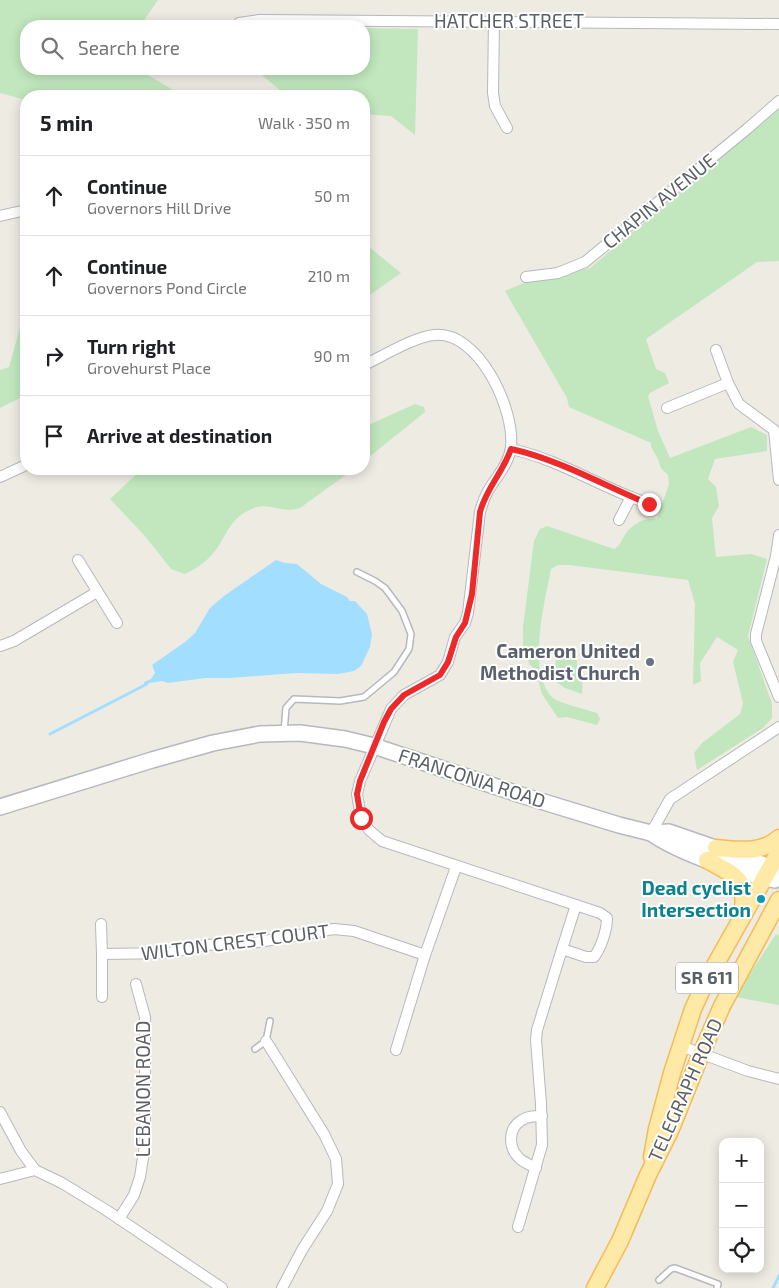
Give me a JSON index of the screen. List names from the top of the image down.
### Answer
{
  "streets": {
    "main road": ["FRANCONIA ROAD", "SR 611", "TELEGRAPH ROAD"],
    "street": [
      "HATCHER STREET",
      "CHAPIN AVENUE",
      "WILTON CREST COURT",
      "LEBANON ROAD"
    ]
  },
  "crossings": [
    ["FRANCONIA ROAD", "TELEGRAPH ROAD"]
  ],
  "places": ["Cameron United Methodist Church", "Dead cyclist Intersection"],
  "page": {
    "search": "Search here",
    "heading": ["5 min", "Walk · 350 m"],
    "list": [
      ["Continue", "Governors Hill Drive", "50 m"],
      ["Continue", "Governors Pond Circle", "210 m"],
      ["Turn right", "Grovehurst Place", "90 m"],
      "Arrive at destination"
    ],
    "map_buttons": ["+", "−"]
  }
}
